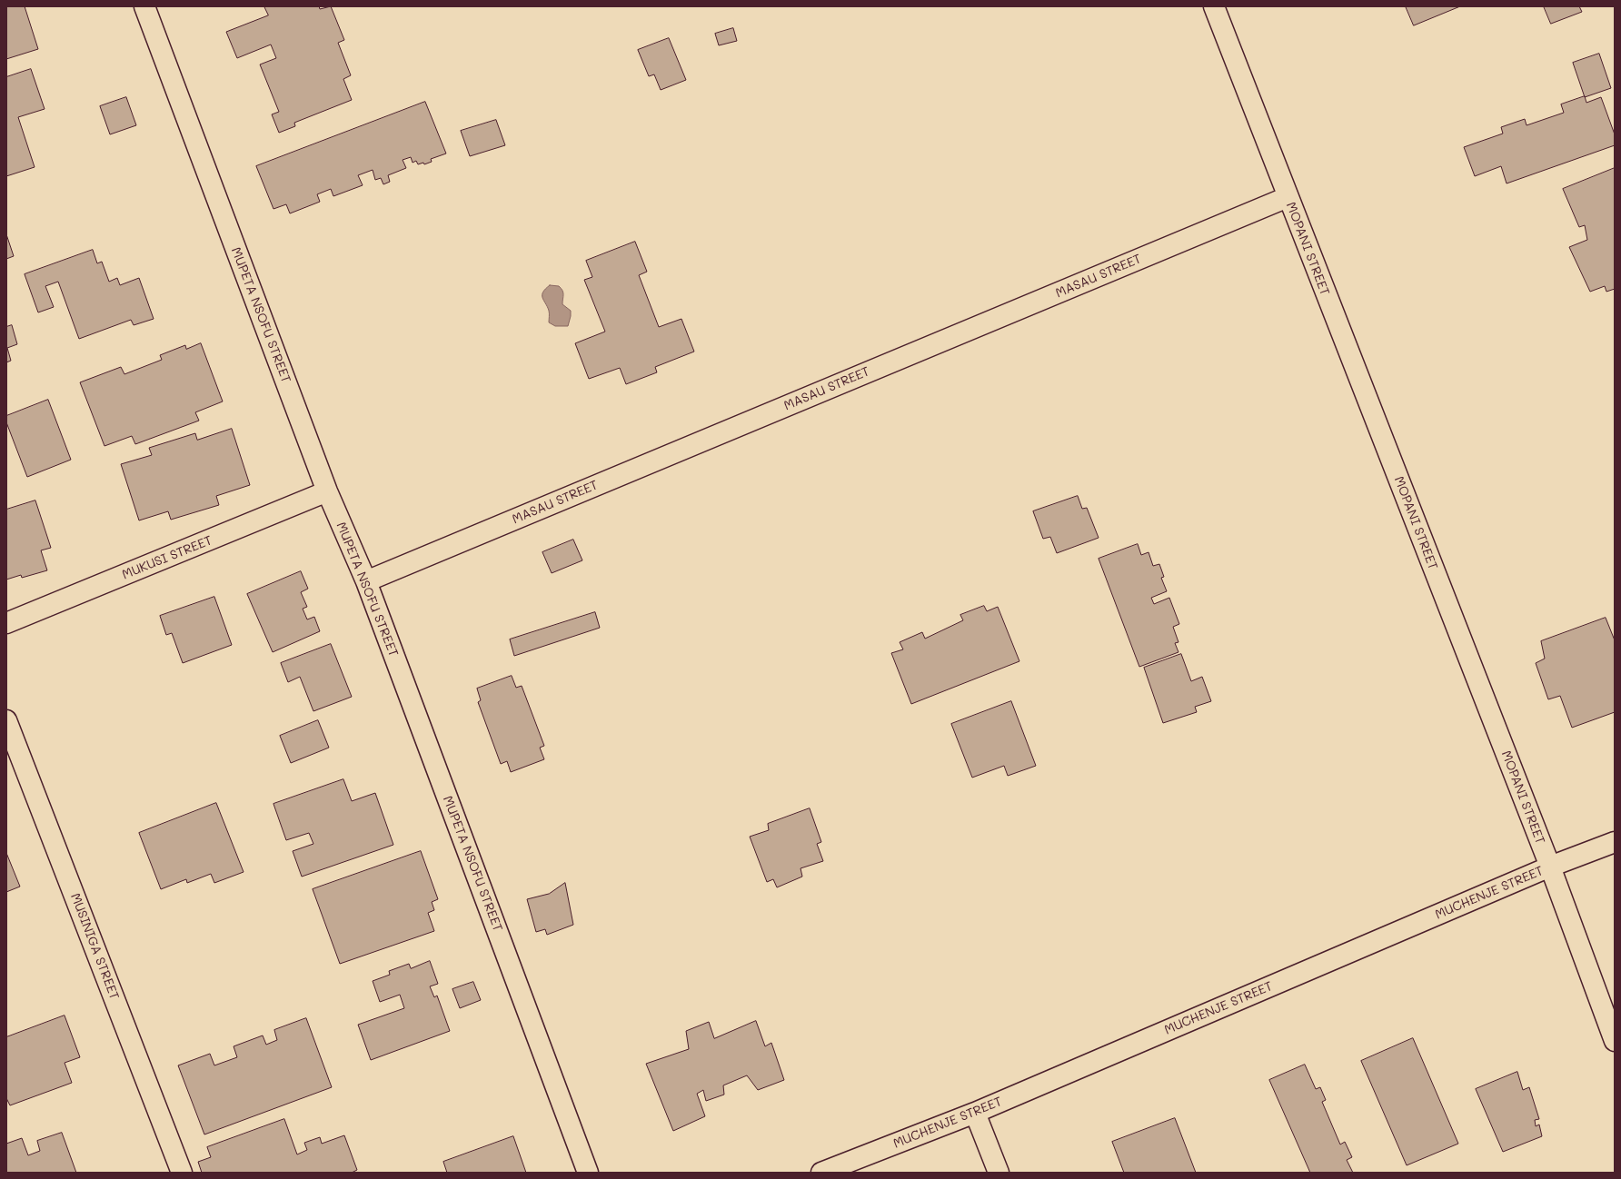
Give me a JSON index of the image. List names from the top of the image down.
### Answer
{
  "streets": {
    "street": [
      "MOPANI STREET",
      "MASAU STREET",
      "MUPETA NSOFU STREET",
      "MUKUSI STREET",
      "MUCHENJE STREET",
      "MUSINIGA STREET"
    ]
  },
  "crossings": [
    ["MOPANI STREET", "MASAU STREET"],
    ["MOPANI STREET", "MUCHENJE STREET"],
    ["MASAU STREET", "MUPETA NSOFU STREET"],
    ["MUPETA NSOFU STREET", "MUKUSI STREET"]
  ]
}
